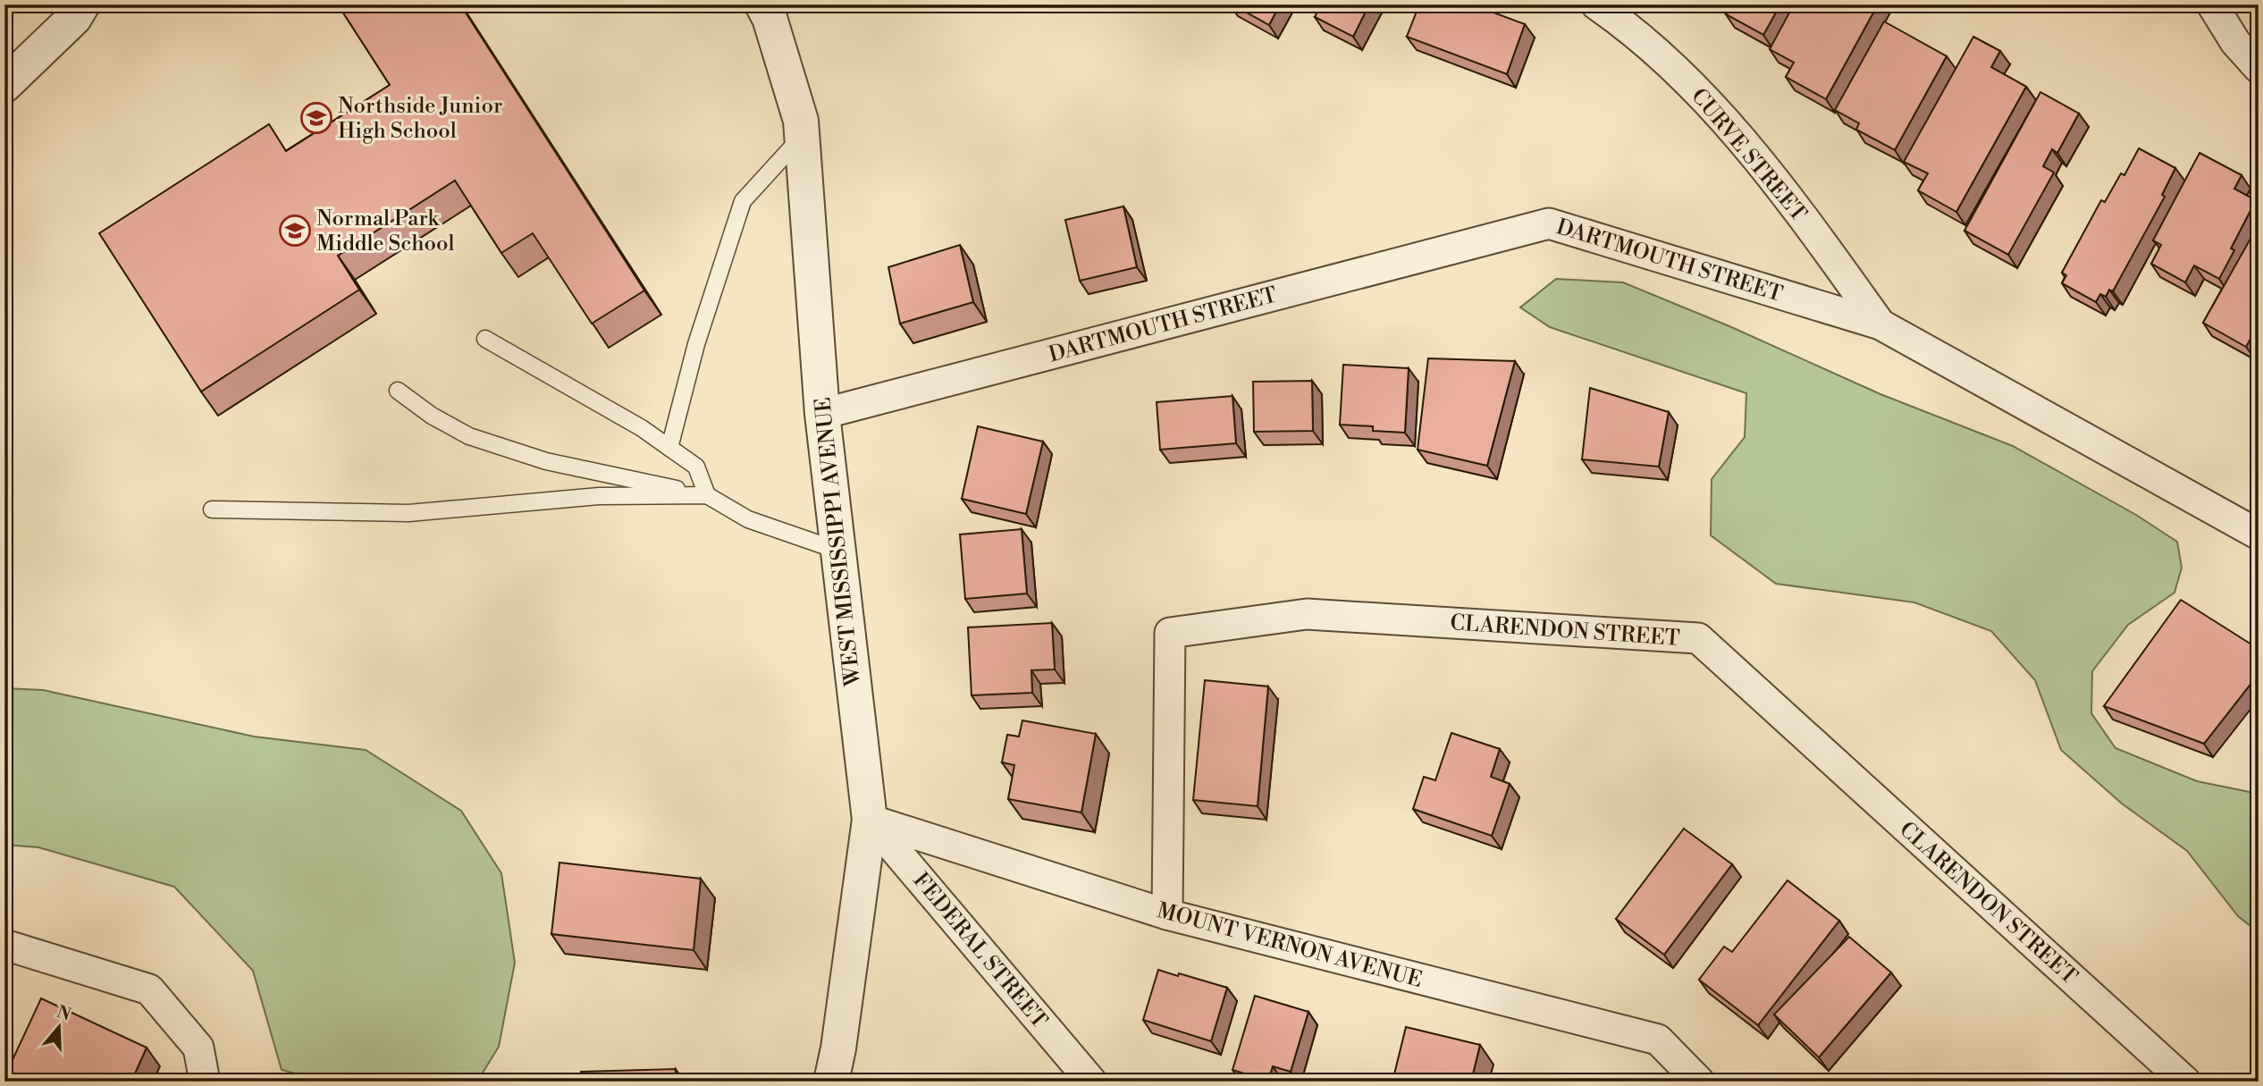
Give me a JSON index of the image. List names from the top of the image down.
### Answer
{
  "streets": {
    "street": [
      "CURVE STREET",
      "DARTMOUTH STREET",
      "WEST MISSISSIPPI AVENUE",
      "CLARENDON STREET",
      "MOUNT VERNON AVENUE",
      "FEDERAL STREET"
    ]
  },
  "crossings": [
    ["CURVE STREET", "DARTMOUTH STREET"],
    ["DARTMOUTH STREET", "WEST MISSISSIPPI AVENUE"],
    ["WEST MISSISSIPPI AVENUE", "MOUNT VERNON AVENUE"],
    ["WEST MISSISSIPPI AVENUE", "FEDERAL STREET"],
    ["CLARENDON STREET", "MOUNT VERNON AVENUE"],
    ["MOUNT VERNON AVENUE", "FEDERAL STREET"]
  ],
  "places": {
    "school or university": ["Northside Junior High School", "Normal Park Middle School"]
  },
  "north": "top"
}
